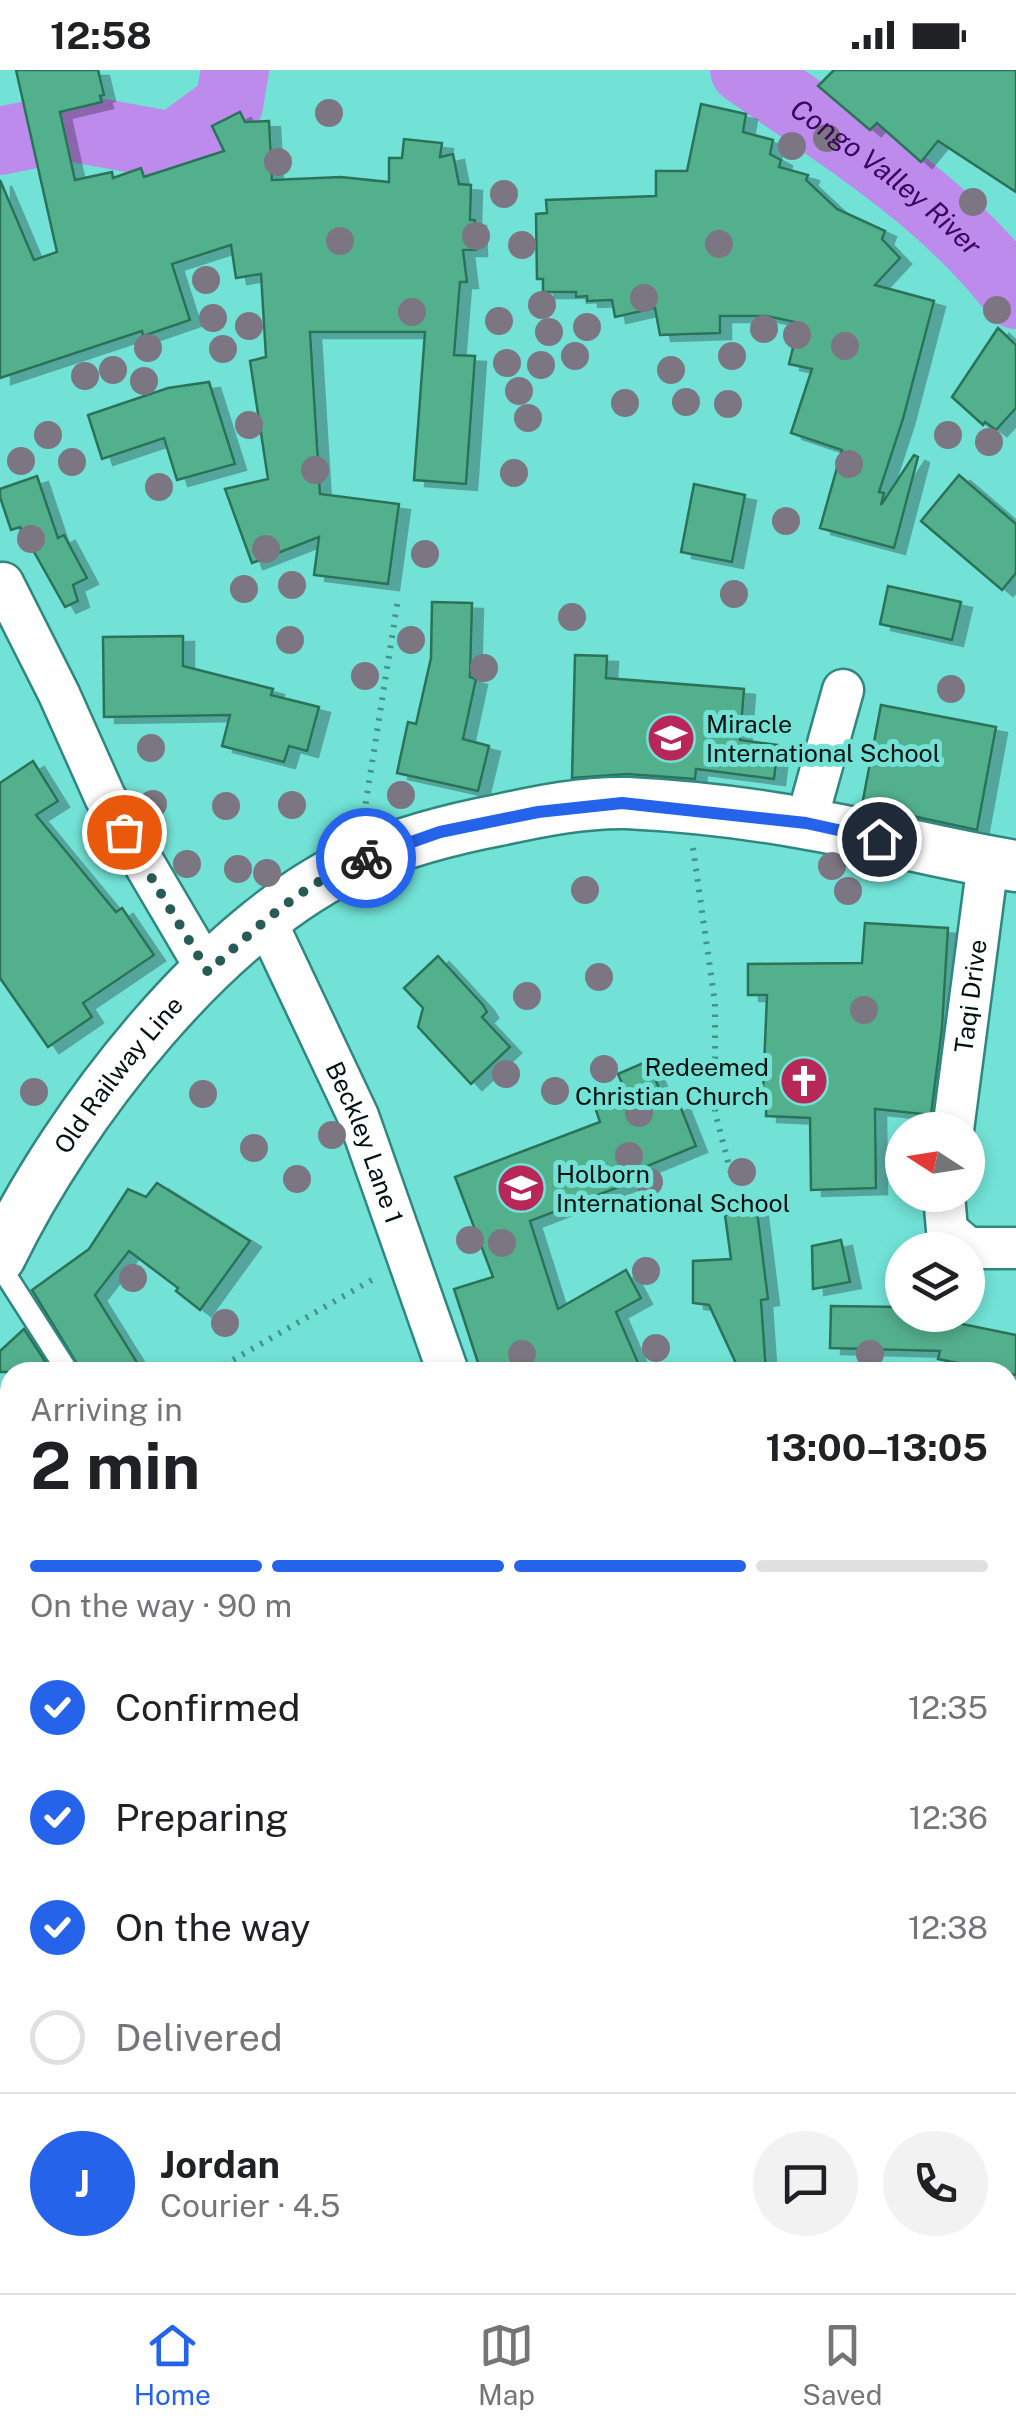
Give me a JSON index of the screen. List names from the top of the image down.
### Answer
{
  "streets": {
    "street": ["Taqi Drive", "Old Railway Line", "Beckley Lane 1"]
  },
  "crossings": [
    ["Taqi Drive", "Old Railway Line"],
    ["Old Railway Line", "Beckley Lane 1"]
  ],
  "water": ["Congo Valley River"],
  "places": {
    "school or university": ["Miracle International School", "Holborn International School"],
    "church": ["Redeemed Christian Church"]
  },
  "north": "left",
  "page": {
    "status": "12:58",
    "heading": ["2 min", "Arriving in", "13:00–13:05"],
    "panel": ["Jordan", "Courier · 4.5"],
    "bar": "On the way · 90 m",
    "list": [
      ["Confirmed", "12:35"],
      ["Preparing", "12:36"],
      ["On the way", "12:38"],
      "Delivered"
    ],
    "round": "J",
    "tabs": ["Home", "Map", "Saved"]
  }
}
